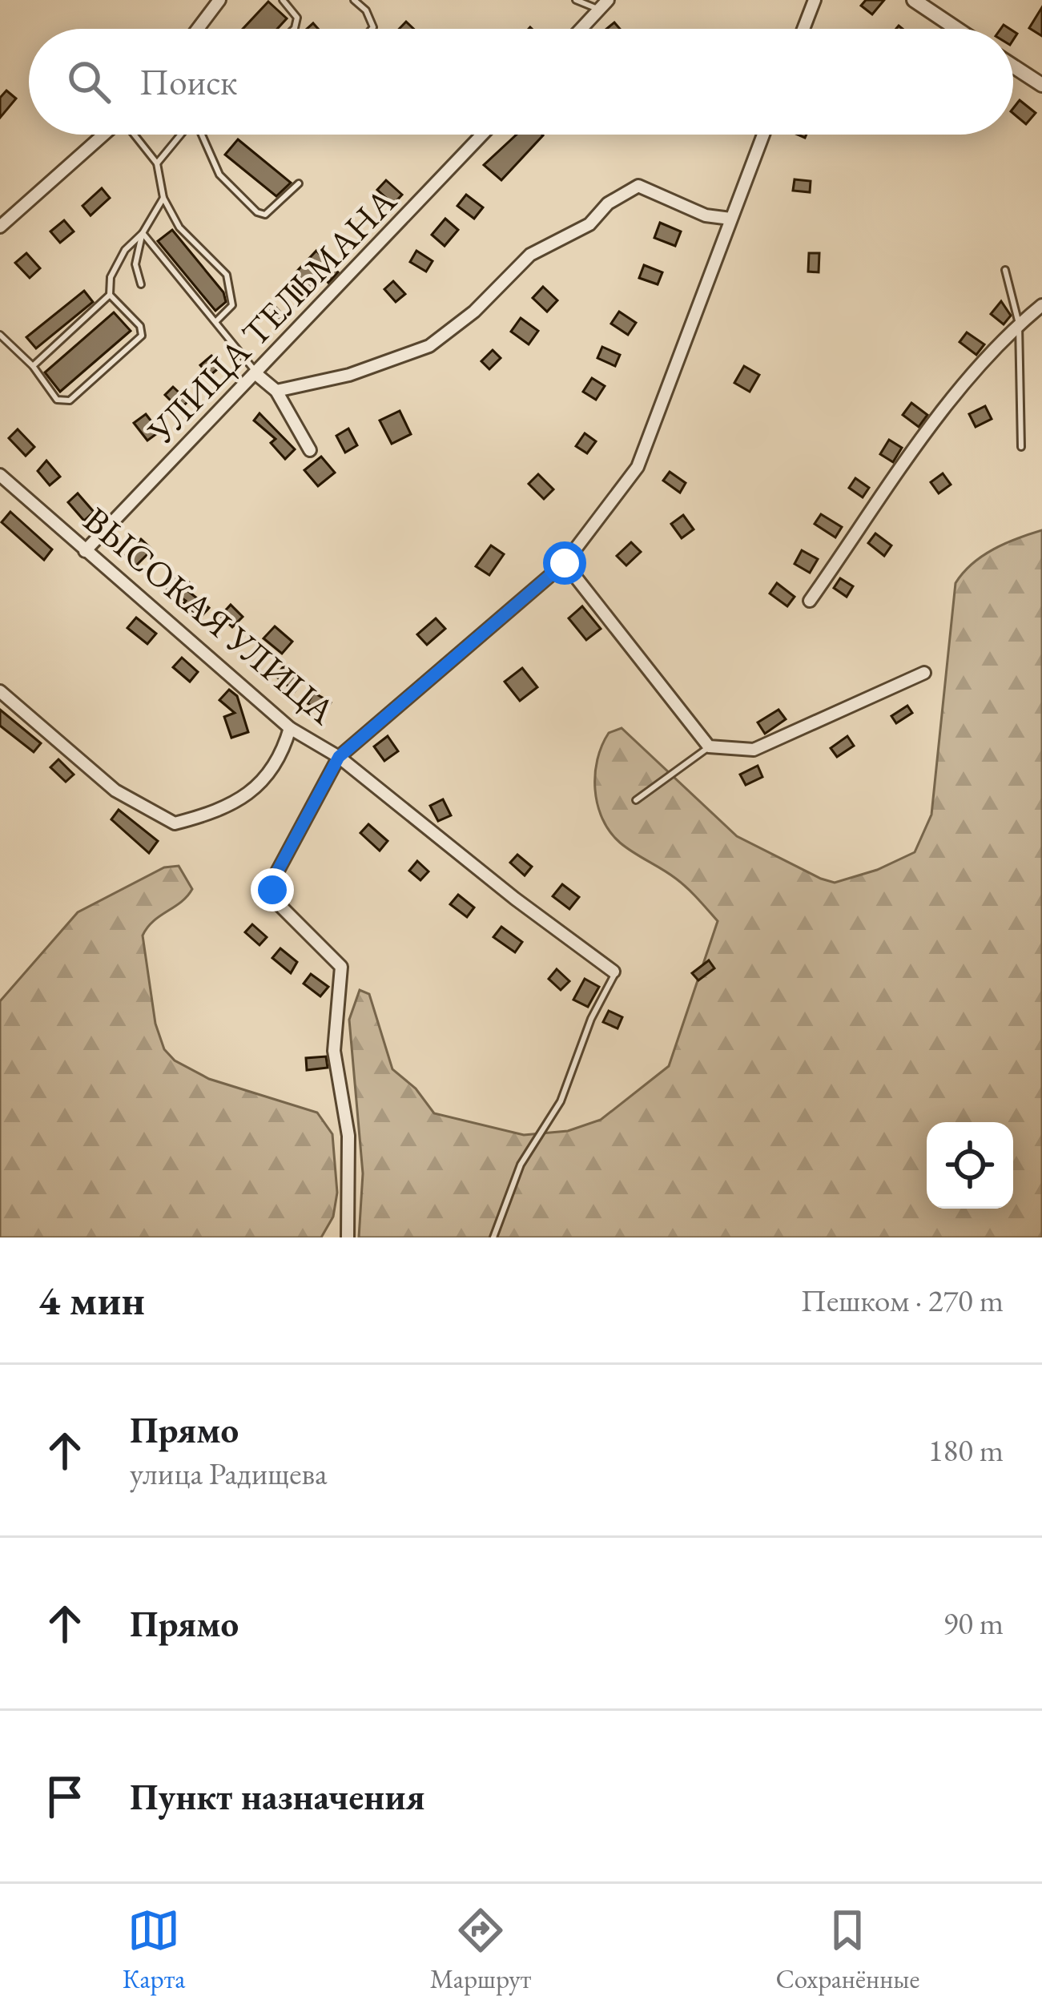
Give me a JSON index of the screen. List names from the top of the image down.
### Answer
{
  "streets": {
    "street": ["УЛИЦА ТЕЛЬМАНА", "ВЫСОКАЯ УЛИЦА"]
  },
  "crossings": [
    ["УЛИЦА ТЕЛЬМАНА", "ВЫСОКАЯ УЛИЦА"]
  ],
  "page": {
    "search": "Поиск",
    "heading": ["4 мин", "Пешком · 270 m"],
    "list": [
      ["Прямо", "улица Радищева", "180 m"],
      ["Прямо", "90 m"],
      "Пункт назначения"
    ],
    "nav": ["Карта", "Маршрут", "Сохранённые"]
  }
}
